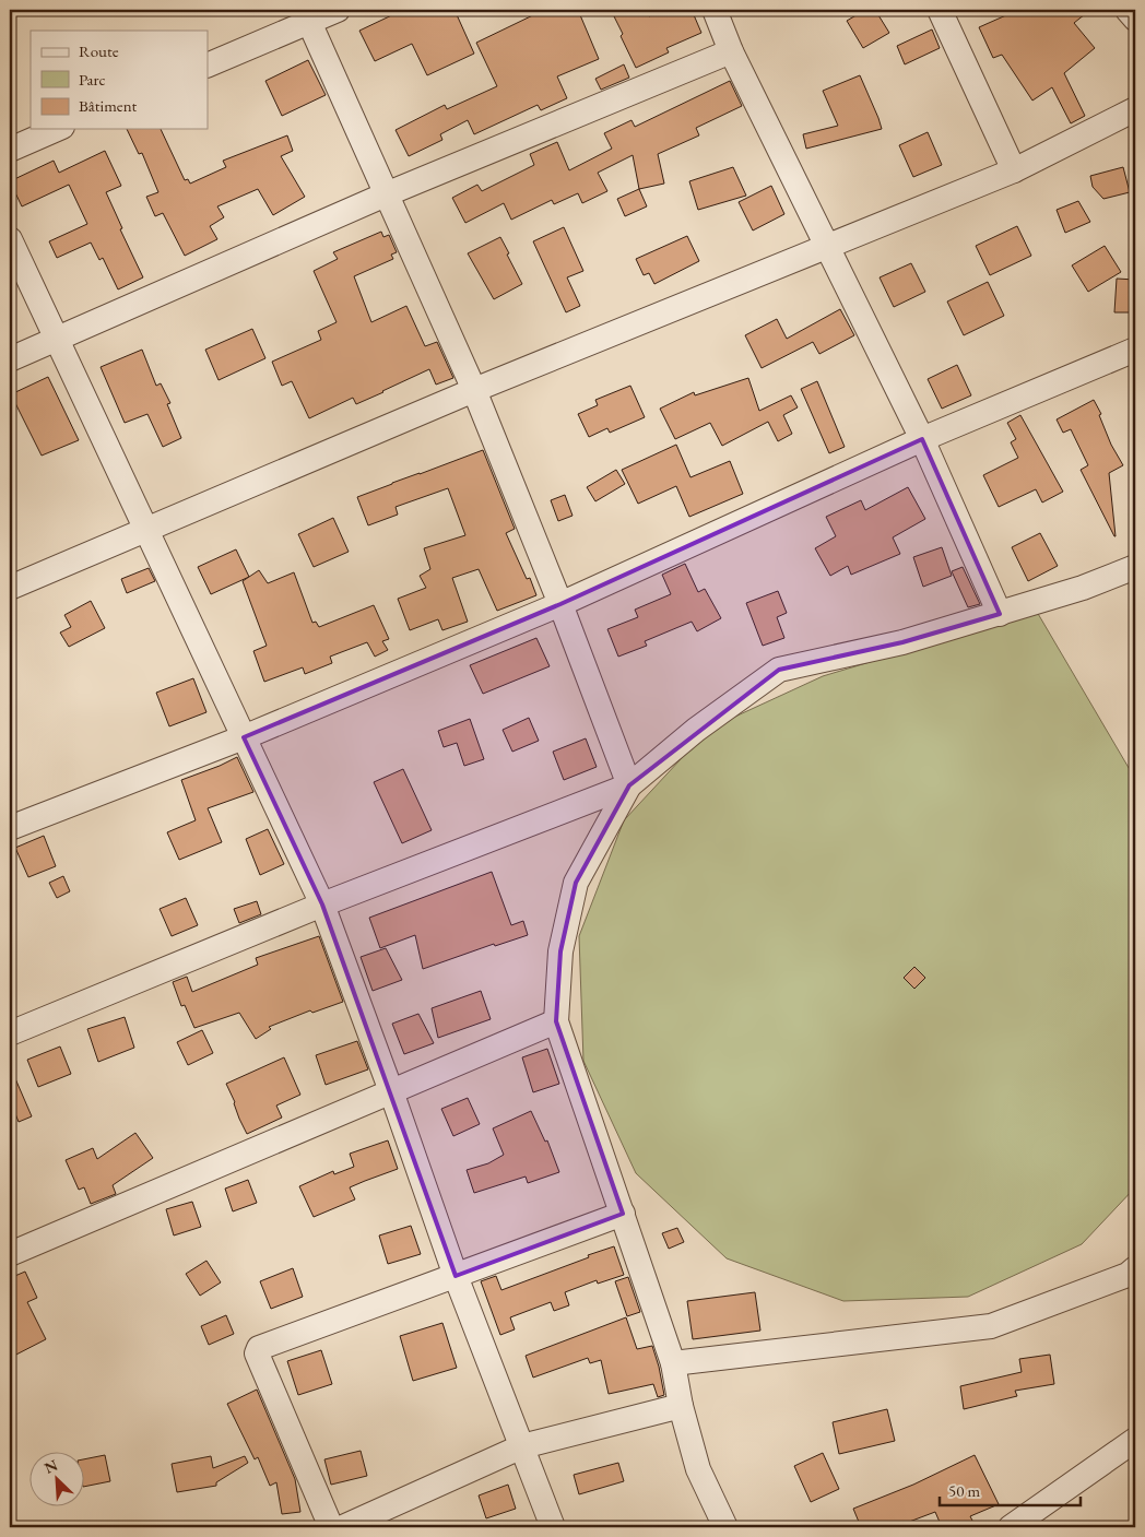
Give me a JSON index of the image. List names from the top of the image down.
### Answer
{
  "legend": ["Route", "Parc", "Bâtiment"],
  "scale_bar": "50 m",
  "north": "top left"
}
